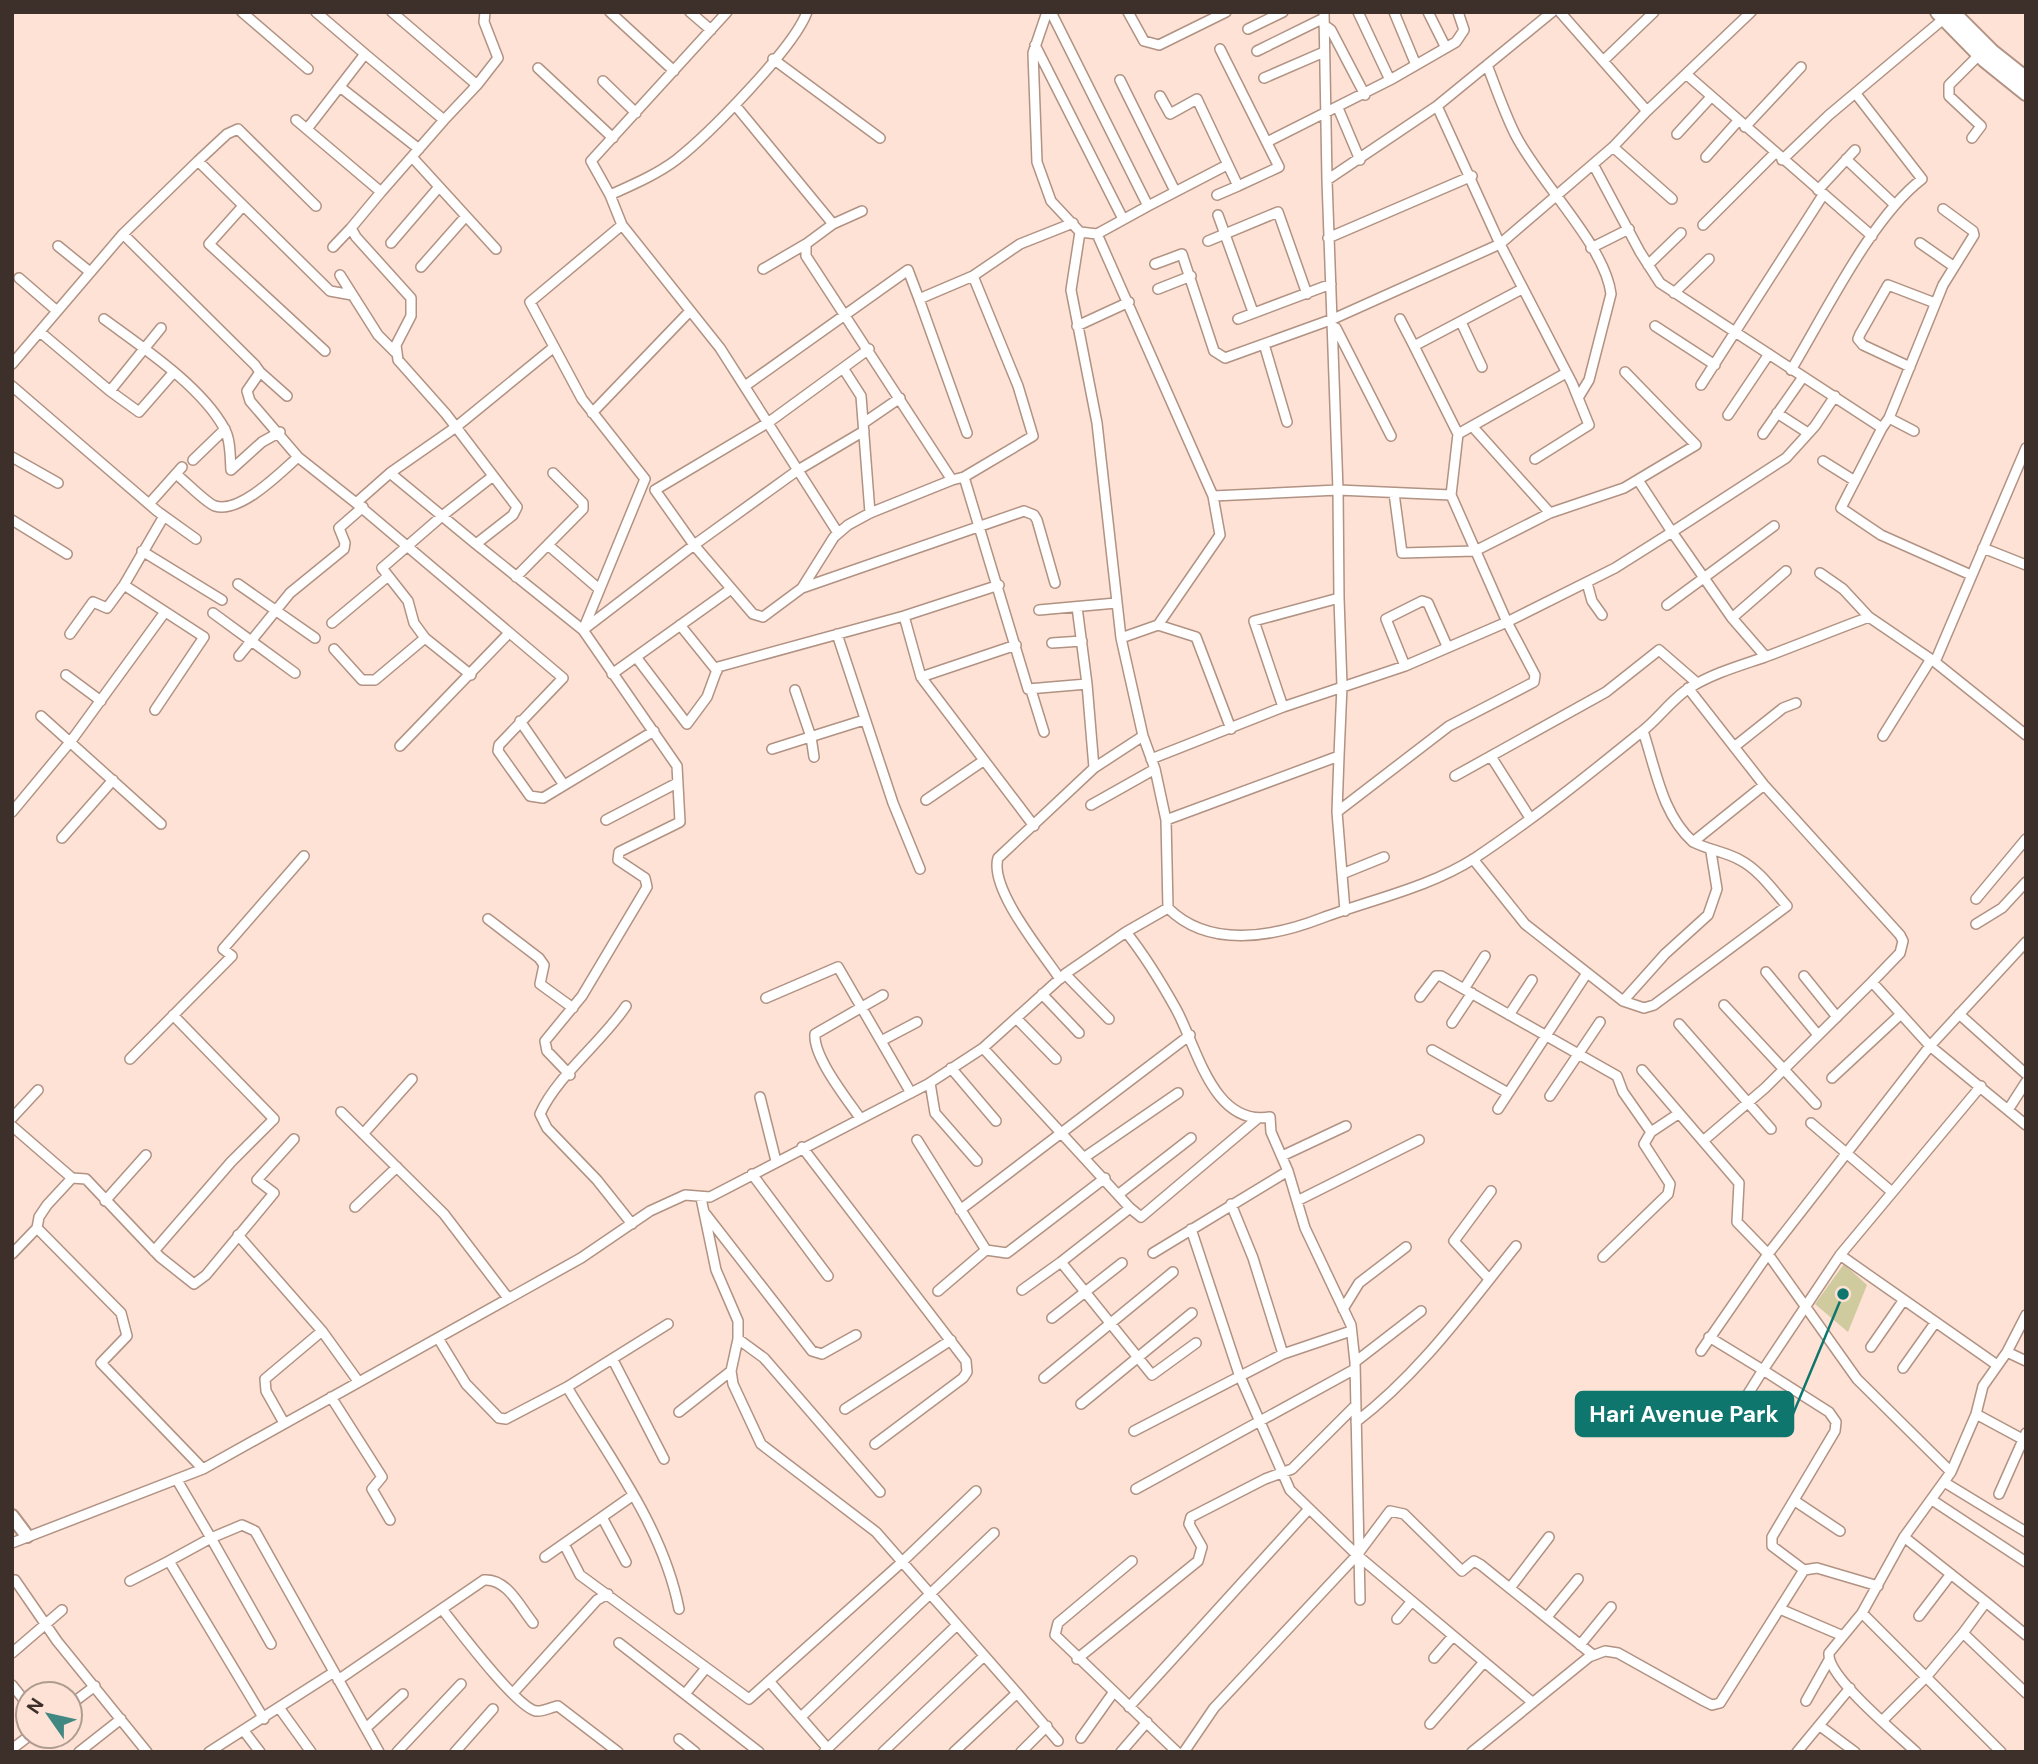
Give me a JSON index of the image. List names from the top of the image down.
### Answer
{
  "places": ["Hari Avenue Park"],
  "north": "top left"
}
